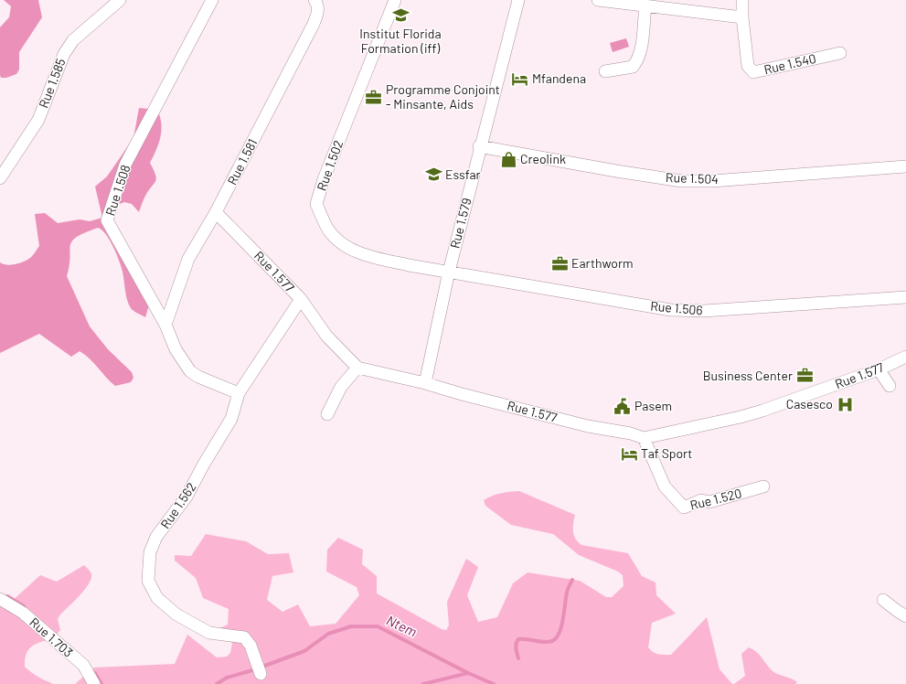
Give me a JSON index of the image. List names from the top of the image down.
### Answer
{
  "streets": {
    "street": [
      "Rue 1.540",
      "Rue 1.585",
      "Rue 1.581",
      "Rue 1.502",
      "Rue 1.504",
      "Rue 1.508",
      "Rue 1.579",
      "Rue 1.577",
      "Rue 1.506",
      "Rue 1.520",
      "Rue 1.562",
      "Rue 1.703"
    ]
  },
  "crossings": [
    ["Rue 1.581", "Rue 1.508"],
    ["Rue 1.581", "Rue 1.577"],
    ["Rue 1.502", "Rue 1.579"],
    ["Rue 1.502", "Rue 1.506"],
    ["Rue 1.504", "Rue 1.579"],
    ["Rue 1.508", "Rue 1.562"],
    ["Rue 1.579", "Rue 1.577"],
    ["Rue 1.579", "Rue 1.506"],
    ["Rue 1.577", "Rue 1.520"],
    ["Rue 1.577", "Rue 1.562"]
  ],
  "water": ["Ntem"],
  "places": {
    "school or university": ["Institut Florida Formation (iff)", "Essfar"],
    "hotel": ["Mfandena", "Taf Sport"],
    "office": ["Programme Conjoint - Minsante, Aids", "Earthworm", "Business Center"],
    "shop": ["Creolink"],
    "hospital": ["Casesco"],
    "public building": ["Pasem"]
  }
}
